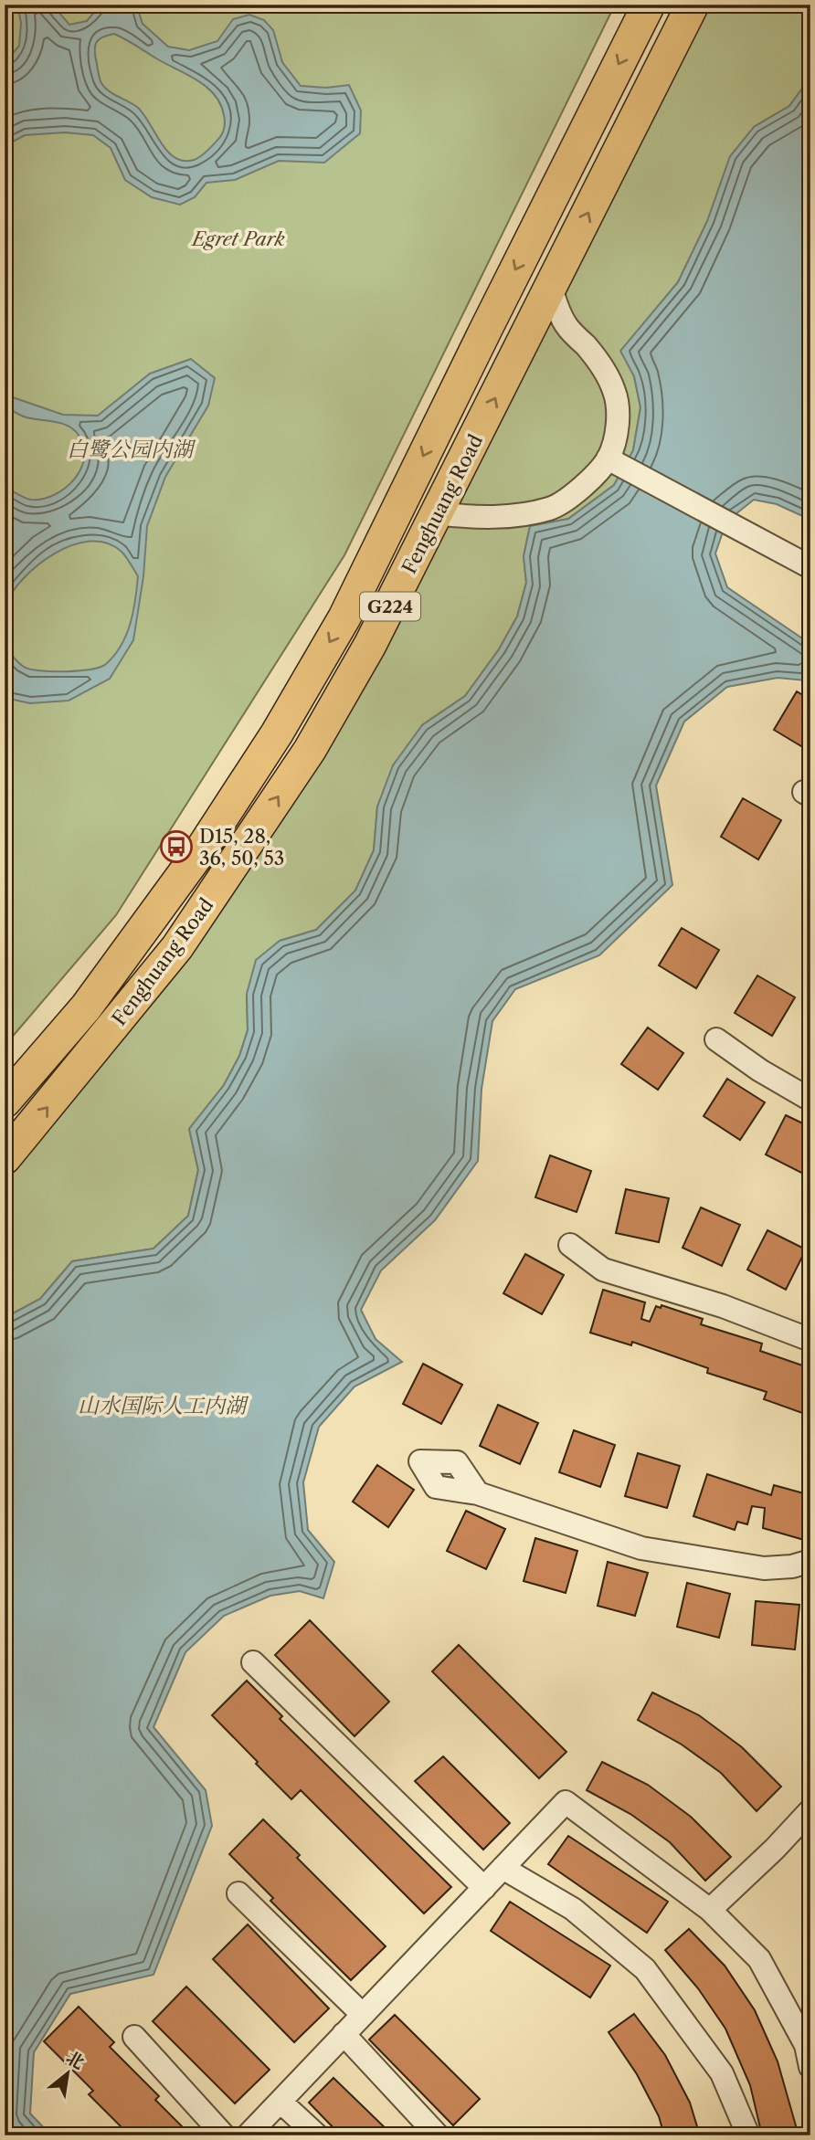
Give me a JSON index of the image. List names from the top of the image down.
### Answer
{
  "streets": {
    "highway": ["Fenghuang Road", "G224"]
  },
  "water": ["白鹭公园内湖", "山水国际人工内湖"],
  "parks": ["Egret Park"],
  "places": {
    "bus stop": ["D15, 28, 36, 50, 53"]
  },
  "north": "top right"
}
